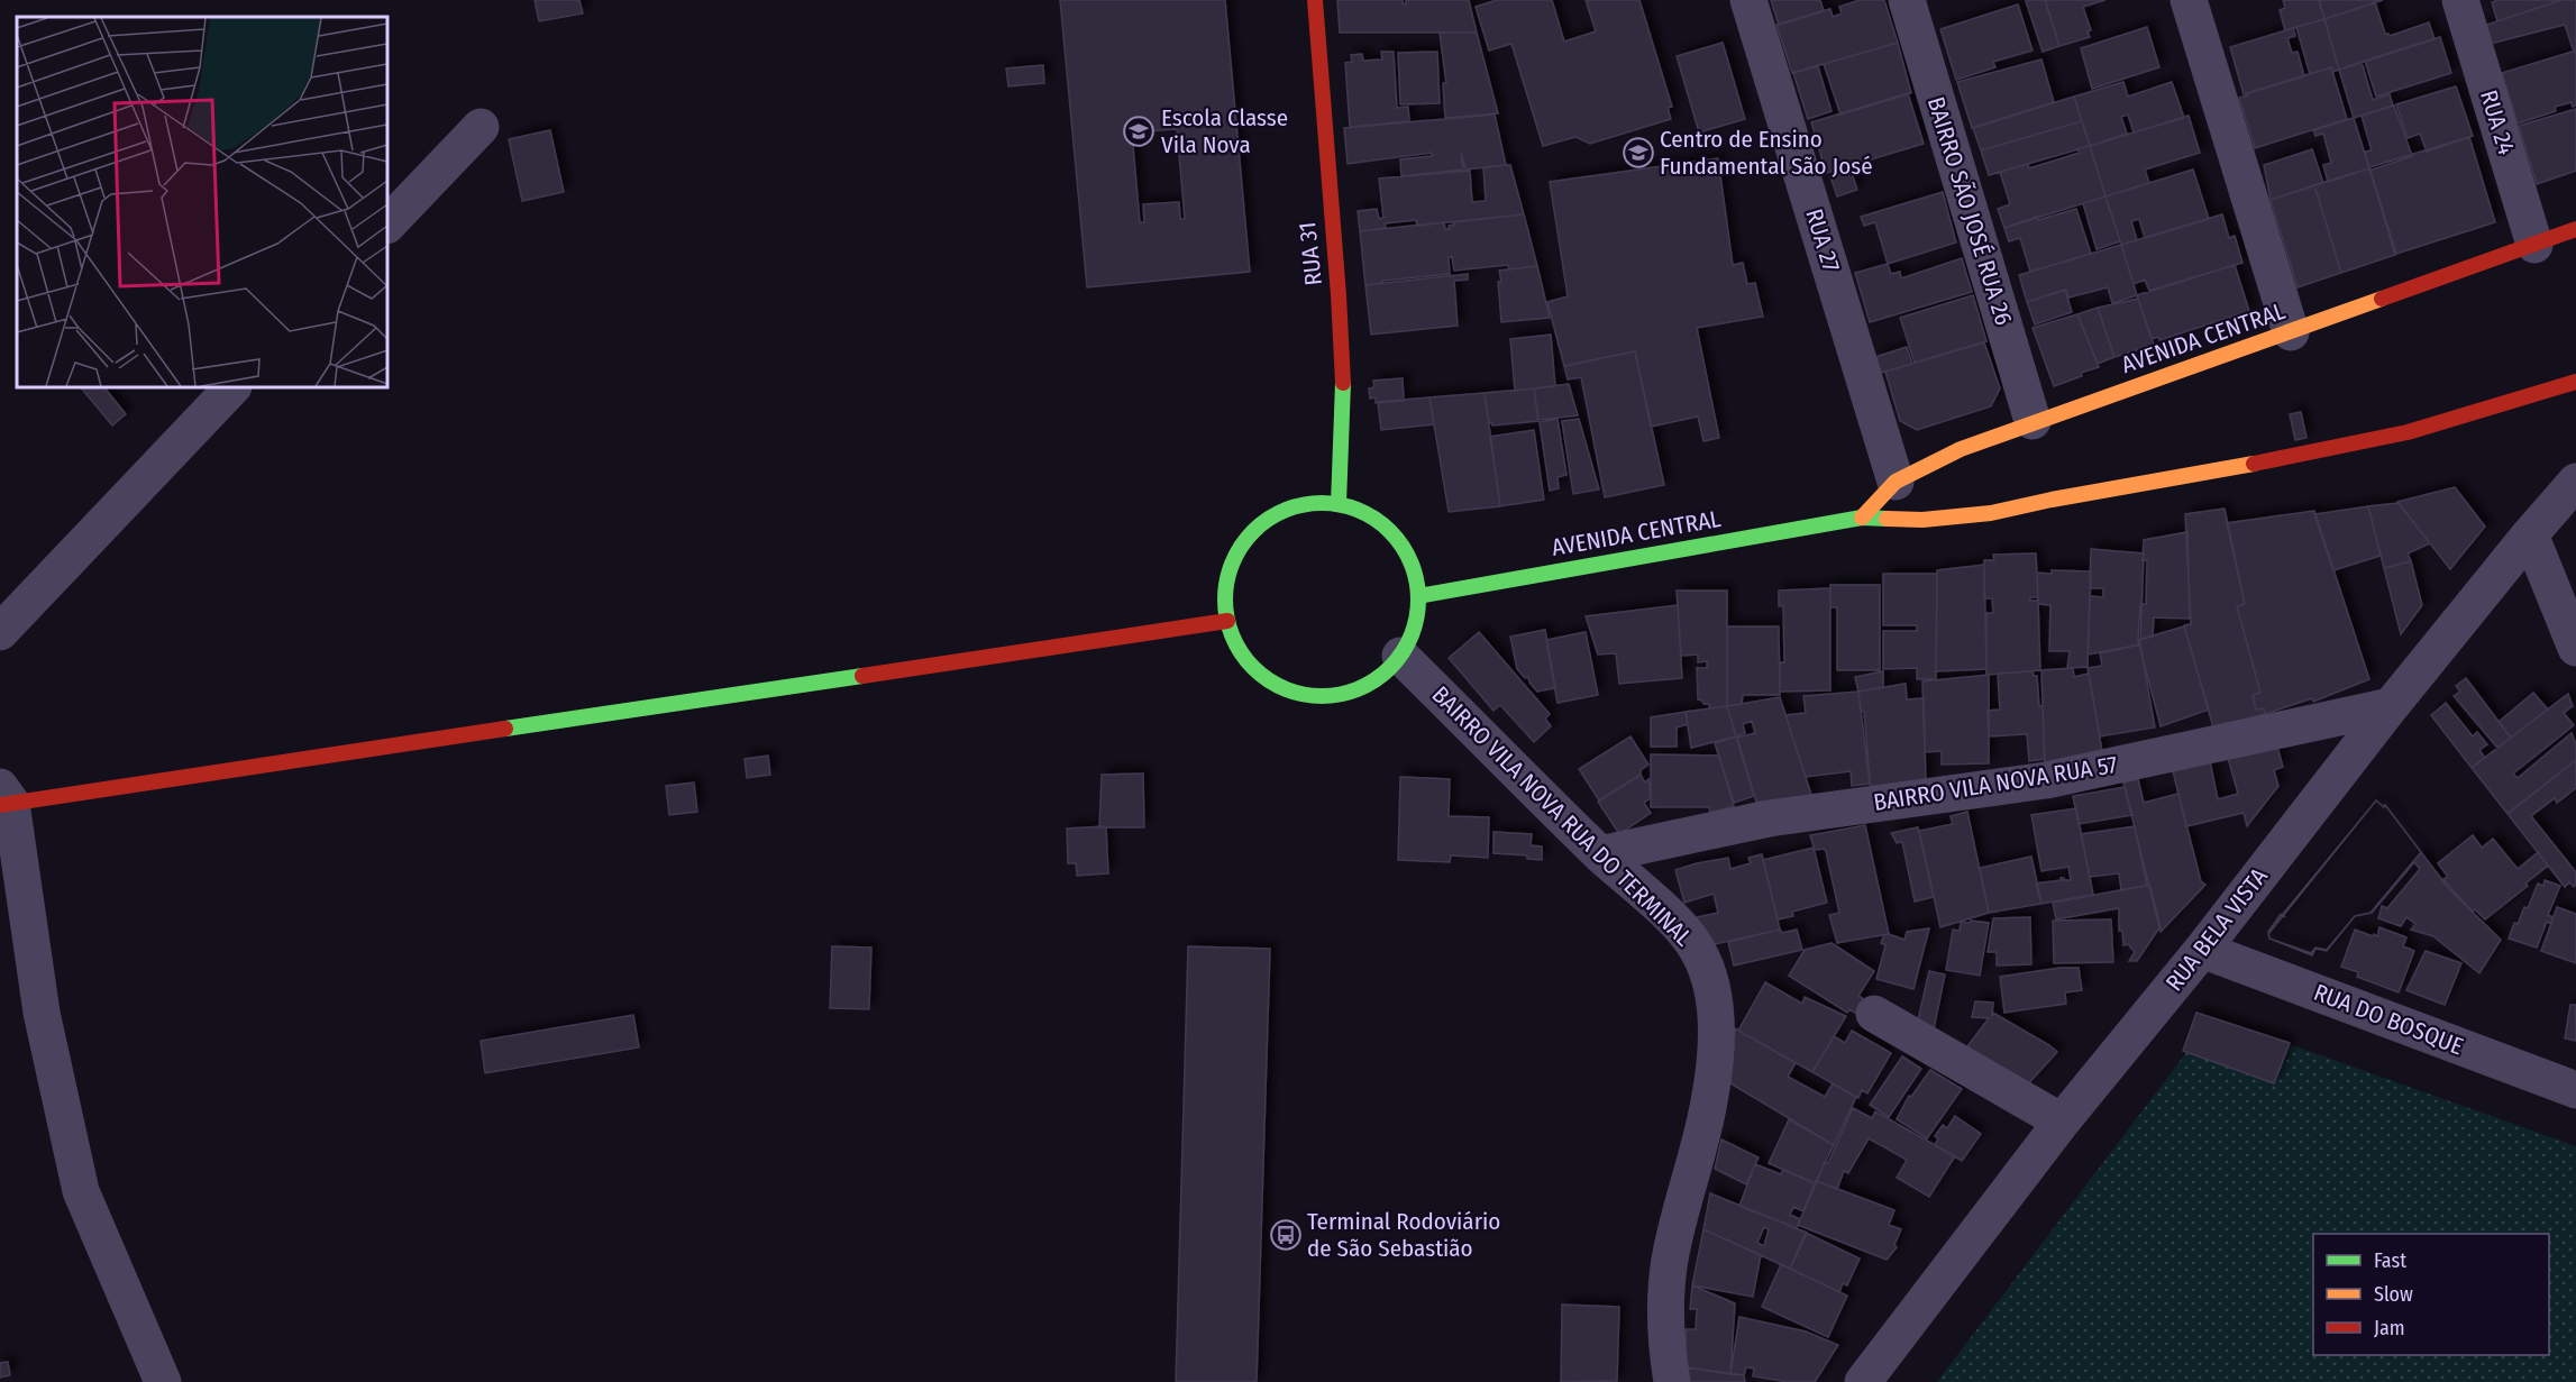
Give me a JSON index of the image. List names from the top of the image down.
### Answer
{
  "streets": {
    "street": [
      "RUA 24",
      "BAIRRO SÃO JOSÉ RUA 26",
      "RUA 27",
      "RUA 31",
      "AVENIDA CENTRAL",
      "BAIRRO VILA NOVA RUA 57",
      "BAIRRO VILA NOVA RUA DO TERMINAL",
      "RUA BELA VISTA",
      "RUA DO BOSQUE"
    ]
  },
  "crossings": [
    ["RUA 24", "AVENIDA CENTRAL"],
    ["BAIRRO SÃO JOSÉ RUA 26", "AVENIDA CENTRAL"],
    ["RUA 27", "AVENIDA CENTRAL"],
    ["RUA 31", "AVENIDA CENTRAL"],
    ["RUA 31", "BAIRRO VILA NOVA RUA DO TERMINAL"],
    ["AVENIDA CENTRAL", "BAIRRO VILA NOVA RUA DO TERMINAL"],
    ["BAIRRO VILA NOVA RUA 57", "BAIRRO VILA NOVA RUA DO TERMINAL"],
    ["BAIRRO VILA NOVA RUA 57", "RUA BELA VISTA"],
    ["RUA BELA VISTA", "RUA DO BOSQUE"]
  ],
  "places": {
    "school or university": ["Escola Classe Vila Nova", "Centro de Ensino Fundamental São José"],
    "bus stop": ["Terminal Rodoviário de São Sebastião"]
  },
  "legend": ["Fast", "Slow", "Jam"]
}
